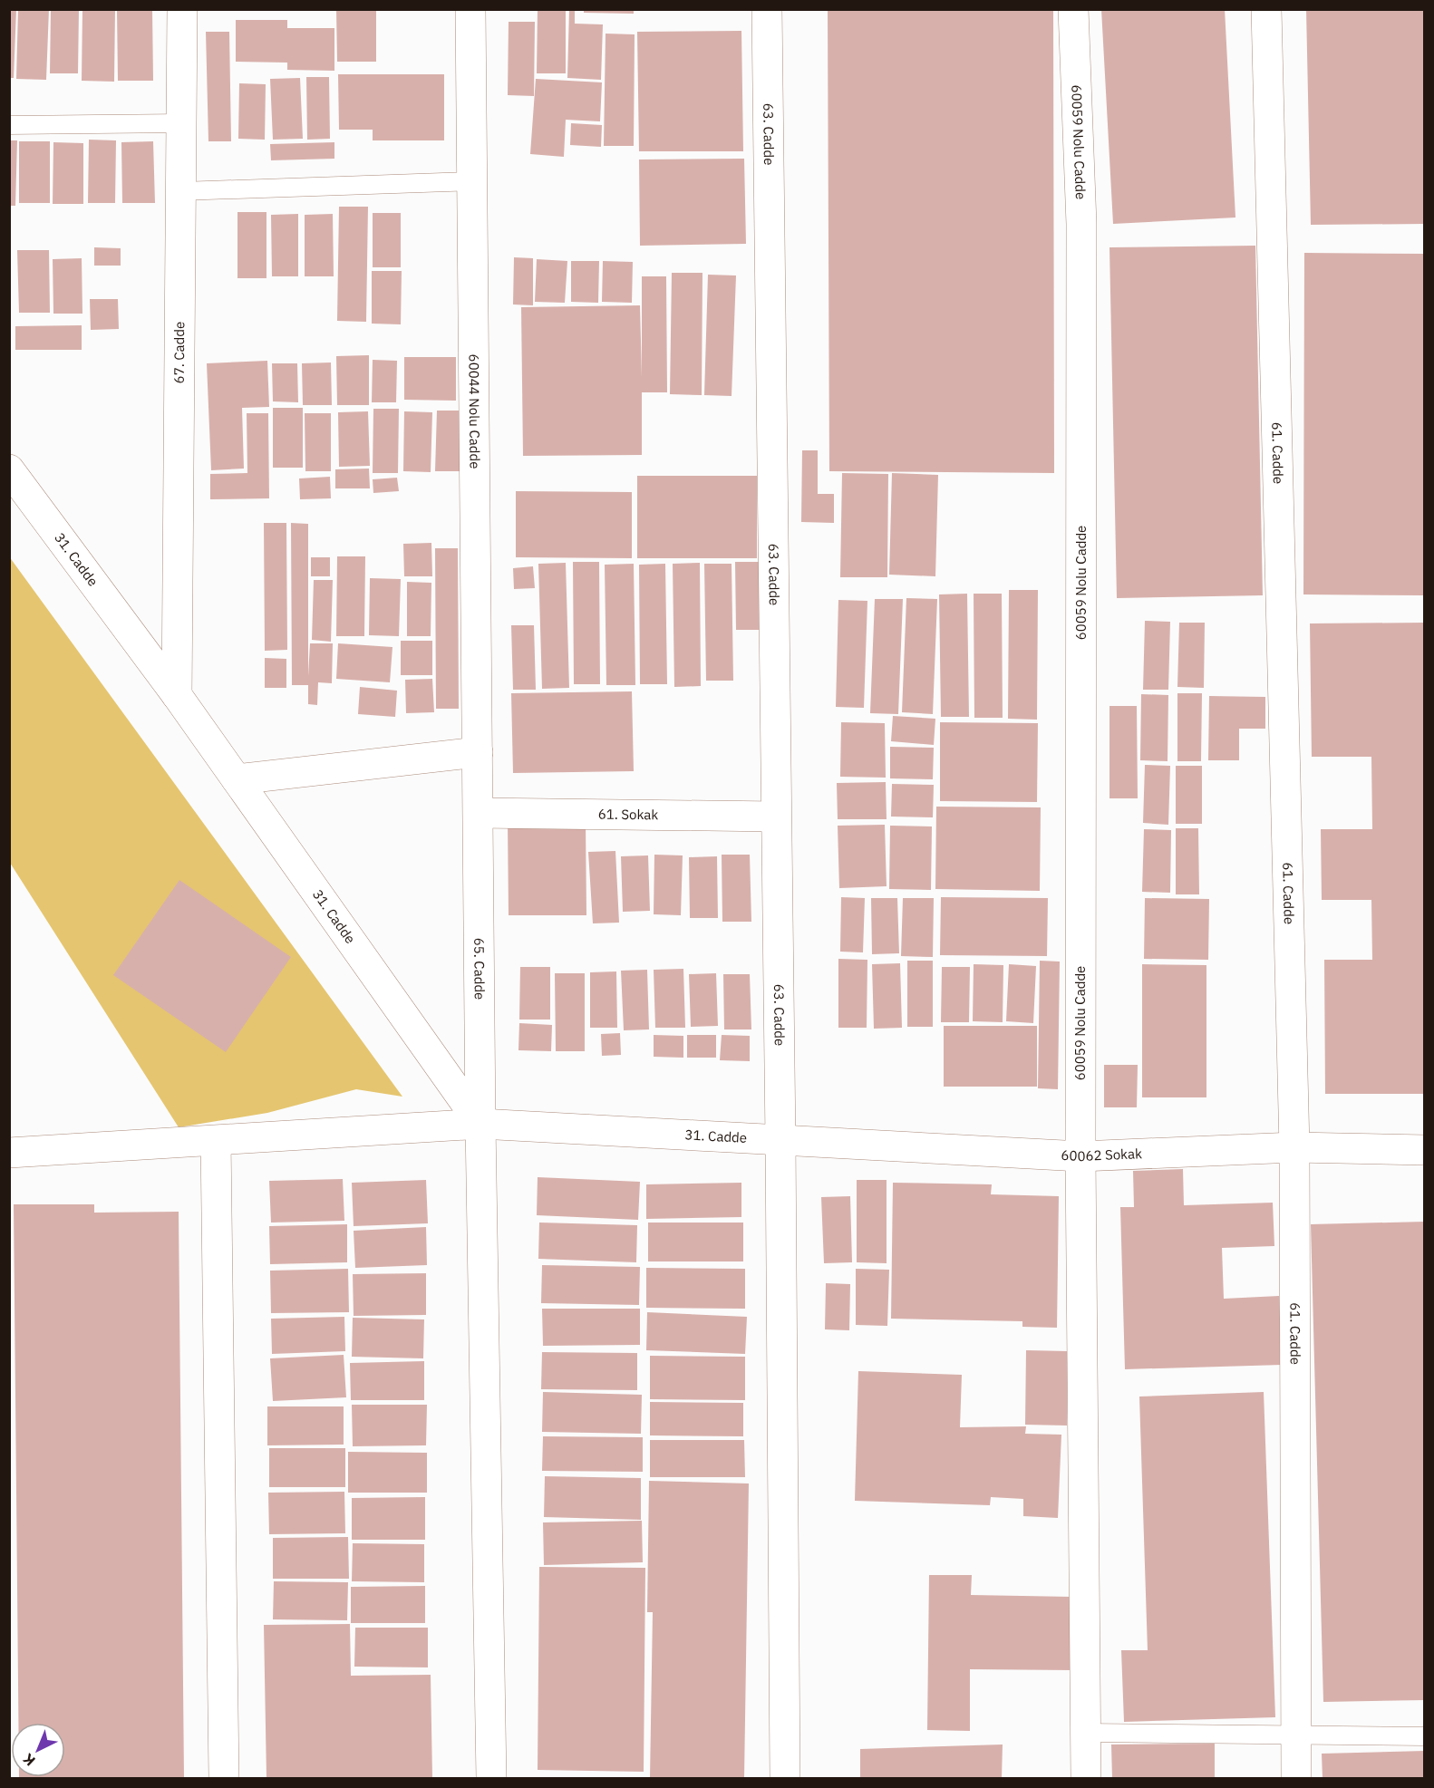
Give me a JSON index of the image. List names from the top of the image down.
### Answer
{
  "streets": {
    "street": [
      "63. Cadde",
      "60059 Nolu Cadde",
      "67. Cadde",
      "60044 Nolu Cadde",
      "61. Cadde",
      "31. Cadde",
      "61. Sokak",
      "65. Cadde",
      "60062 Sokak"
    ]
  },
  "crossings": [
    ["63. Cadde", "31. Cadde"],
    ["63. Cadde", "61. Sokak"],
    ["63. Cadde", "60062 Sokak"],
    ["60059 Nolu Cadde", "60062 Sokak"],
    ["67. Cadde", "31. Cadde"],
    ["60044 Nolu Cadde", "61. Sokak"],
    ["60044 Nolu Cadde", "65. Cadde"],
    ["61. Cadde", "60062 Sokak"],
    ["31. Cadde", "65. Cadde"],
    ["31. Cadde", "60062 Sokak"],
    ["61. Sokak", "65. Cadde"]
  ],
  "north": "bottom left"
}
